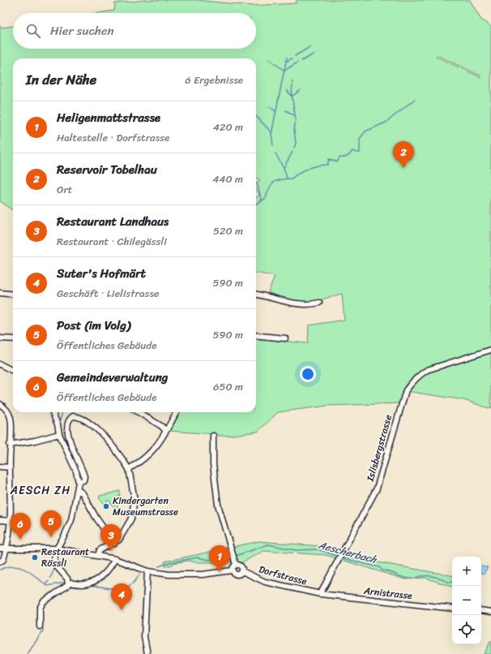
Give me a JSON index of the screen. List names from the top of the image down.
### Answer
{
  "streets": {
    "street": ["Islisbergstrasse", "Dorfstrasse", "Arnistrasse"]
  },
  "crossings": [
    ["Islisbergstrasse", "Dorfstrasse"],
    ["Islisbergstrasse", "Arnistrasse"],
    ["Dorfstrasse", "Arnistrasse"]
  ],
  "districts": ["AESCH ZH"],
  "water": ["Aescherbach"],
  "places": ["Kindergarten Museumstrasse", "Restaurant Rössli"],
  "page": {
    "search": "Hier suchen",
    "heading": ["In der Nähe", "6 Ergebnisse"],
    "list": [
      {
        "mark": "1",
        "name": "Heligenmattstrasse",
        "note": "Haltestelle · Dorfstrasse",
        "value": "420 m"
      },
      {
        "mark": "2",
        "name": "Reservoir Tobelhau",
        "note": "Ort",
        "value": "440 m"
      },
      {
        "mark": "3",
        "name": "Restaurant Landhaus",
        "note": "Restaurant · Chilegässli",
        "value": "520 m"
      },
      {
        "mark": "4",
        "name": "Suter's Hofmärt",
        "note": "Geschäft · Lielistrasse",
        "value": "590 m"
      },
      {
        "mark": "5",
        "name": "Post (im Volg)",
        "note": "Öffentliches Gebäude",
        "value": "590 m"
      },
      {
        "mark": "6",
        "name": "Gemeindeverwaltung",
        "note": "Öffentliches Gebäude",
        "value": "650 m"
      }
    ],
    "pins": [
      "2",
      "5",
      "6",
      "3",
      "1",
      "4"
    ],
    "map_buttons": ["+", "−"]
  }
}
